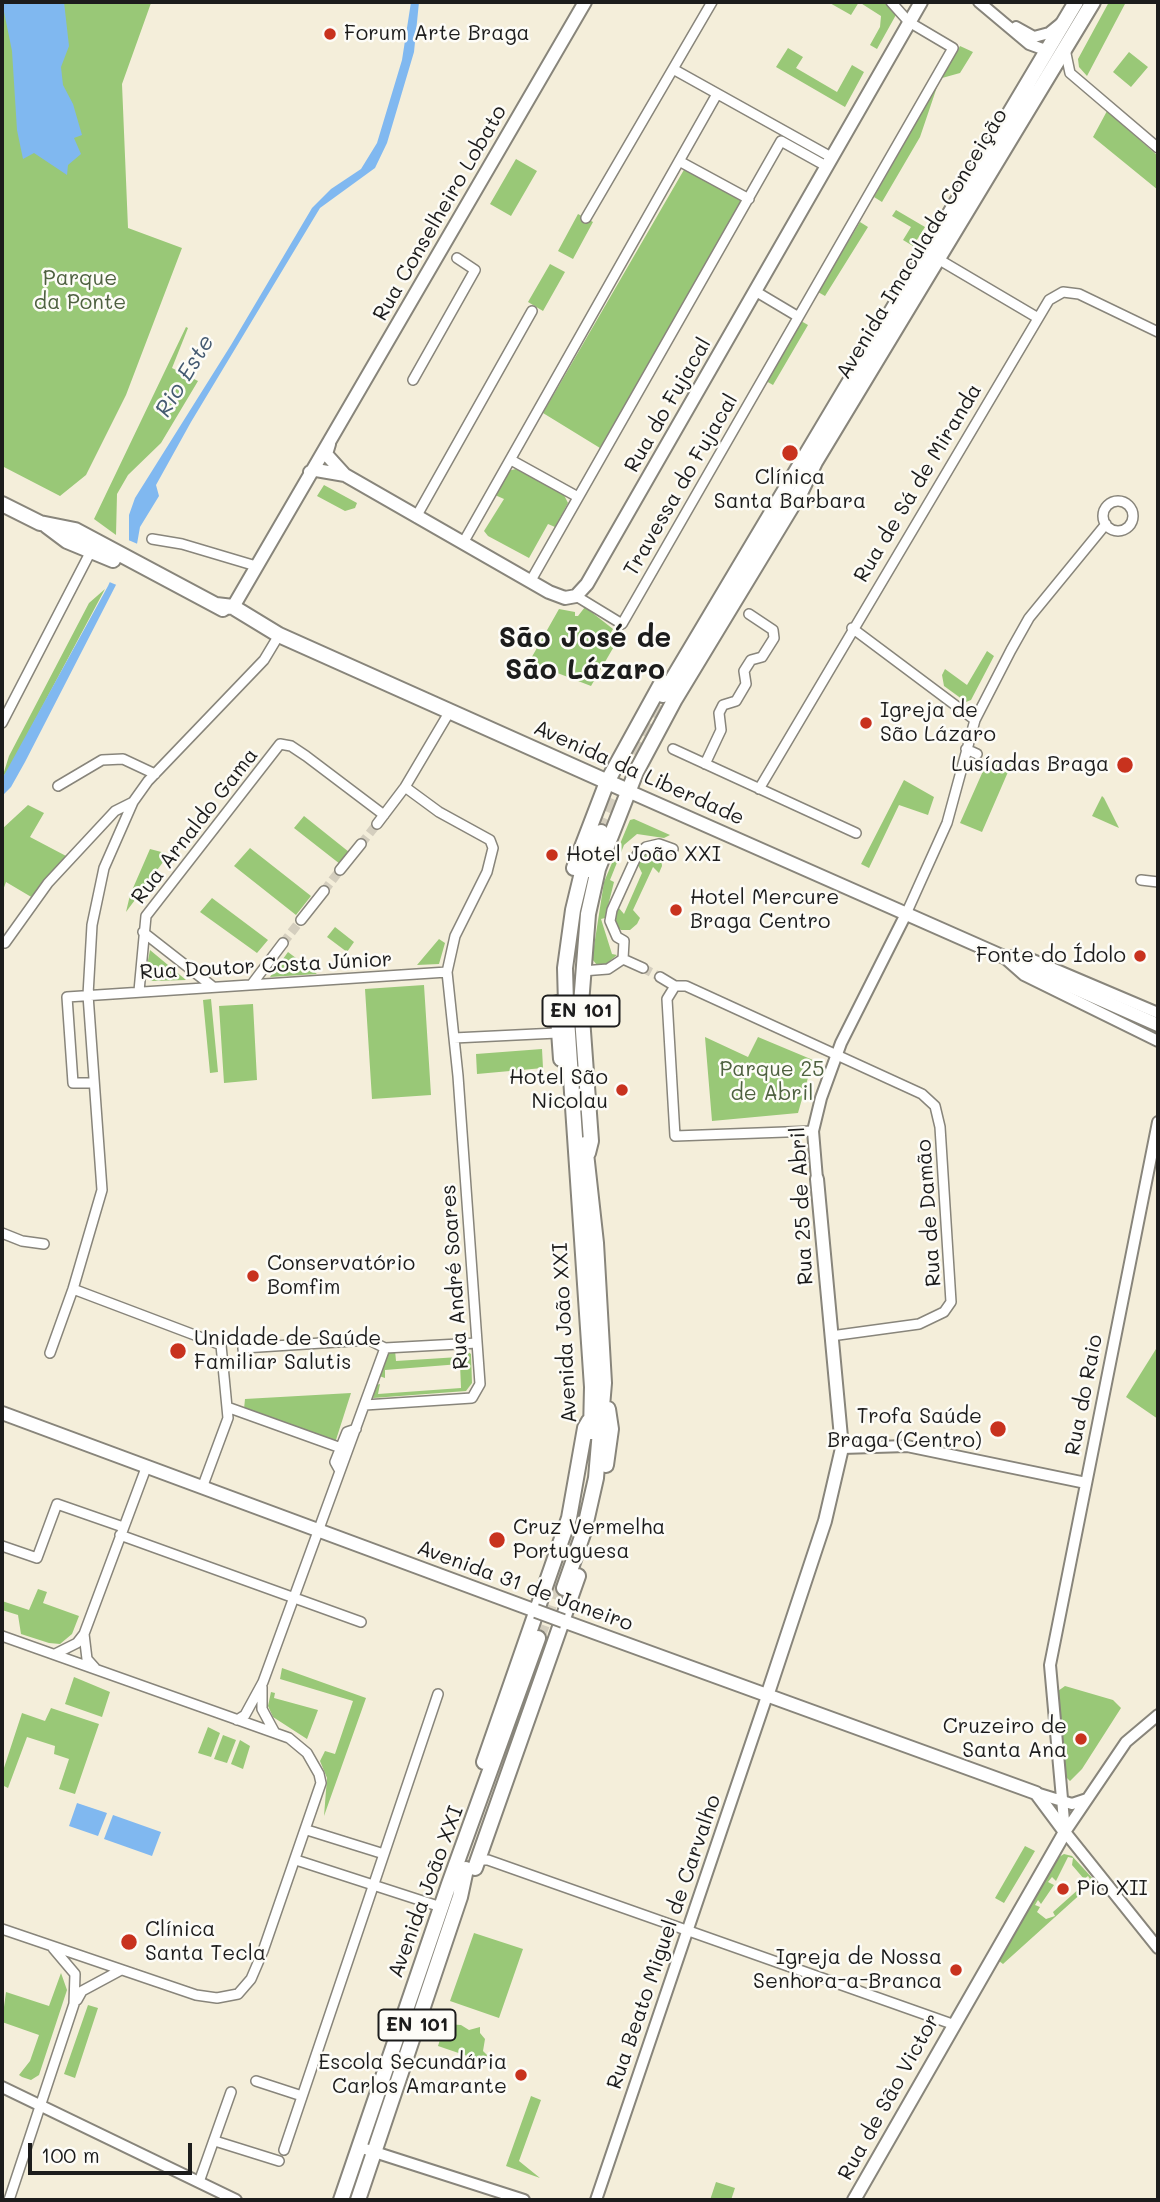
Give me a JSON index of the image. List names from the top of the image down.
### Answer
{
  "streets": {
    "main road": [
      "Rua Conselheiro Lobato",
      "Avenida Imaculada Conceição",
      "Rua do Fujacal",
      "Avenida da Liberdade",
      "EN 101",
      "Rua 25 de Abril",
      "Avenida João XXI",
      "Avenida 31 de Janeiro",
      "Rua de São Victor"
    ],
    "street": [
      "Rua de Sá de Miranda",
      "Travessa do Fujacal",
      "Rua Arnaldo Gama",
      "Rua Doutor Costa Júnior",
      "Rua de Damão",
      "Rua André Soares",
      "Rua do Raio",
      "Rua Beato Miguel de Carvalho"
    ]
  },
  "crossings": [
    ["Avenida Imaculada Conceição", "Avenida da Liberdade"],
    ["Avenida Imaculada Conceição", "Avenida João XXI"],
    ["Rua do Fujacal", "Travessa do Fujacal"],
    ["Avenida da Liberdade", "Rua 25 de Abril"],
    ["Avenida da Liberdade", "Avenida João XXI"],
    ["Rua Doutor Costa Júnior", "Rua André Soares"],
    ["Rua 25 de Abril", "Rua de Damão"],
    ["Rua 25 de Abril", "Avenida 31 de Janeiro"],
    ["Rua 25 de Abril", "Rua Beato Miguel de Carvalho"],
    ["Rua do Raio", "Rua de São Victor"],
    ["Avenida 31 de Janeiro", "Rua Beato Miguel de Carvalho"]
  ],
  "districts": ["São José de São Lázaro"],
  "water": ["Rio Este"],
  "parks": ["Parque da Ponte", "Parque 25 de Abril"],
  "places": [
    "Forum Arte Braga",
    "Clínica Santa Barbara",
    "Igreja de São Lázaro",
    "Lusíadas Braga",
    "Hotel João XXI",
    "Hotel Mercure Braga Centro",
    "Fonte do Ídolo",
    "Hotel São Nicolau",
    "Conservatório Bomfim",
    "Unidade de Saúde Familiar Salutis",
    "Trofa Saúde Braga (Centro)",
    "Cruz Vermelha Portuguesa",
    "Cruzeiro de Santa Ana",
    "Pio XII",
    "Clínica Santa Tecla",
    "Igreja de Nossa Senhora-a-Branca",
    "Escola Secundária Carlos Amarante"
  ],
  "scale_bar": "100 m"
}
